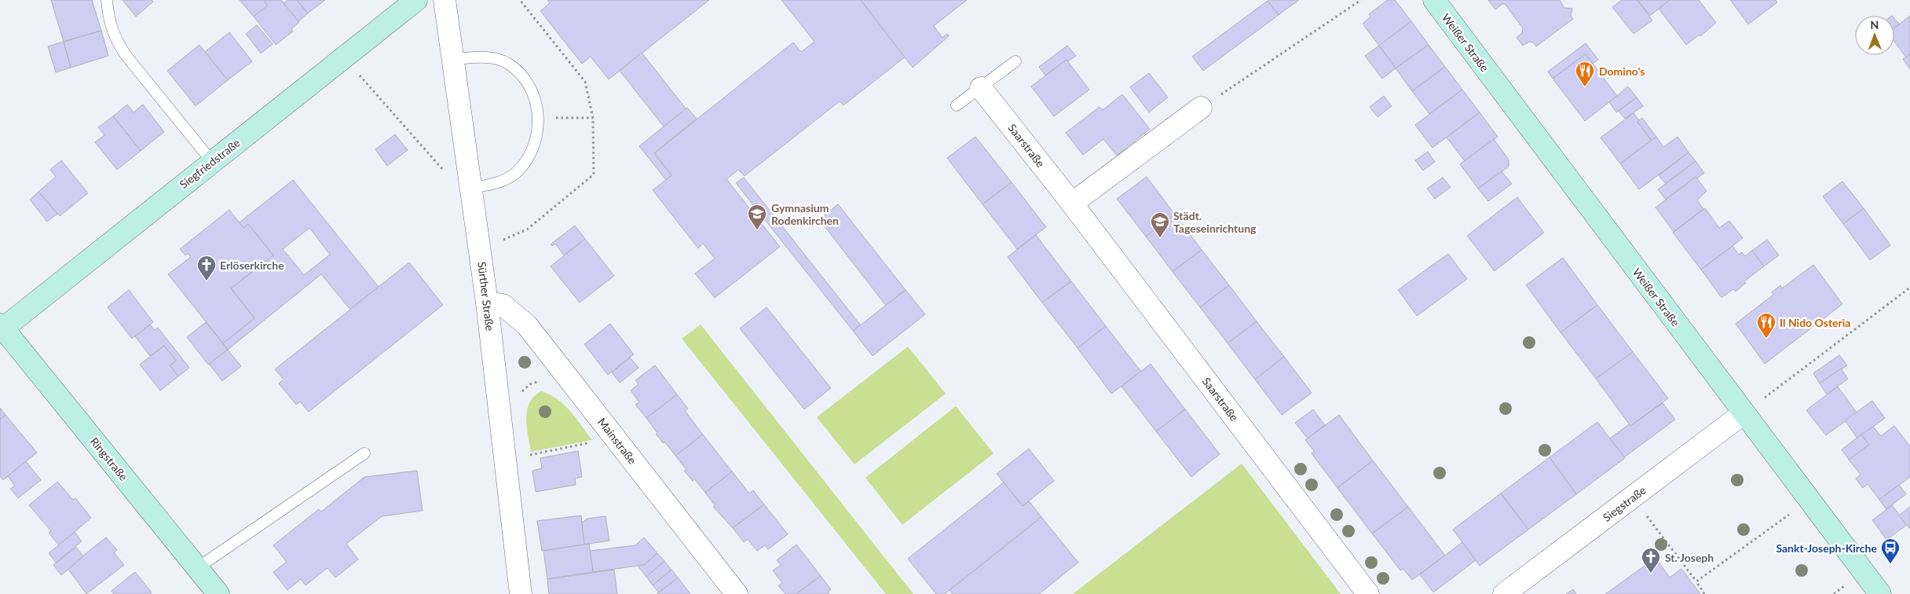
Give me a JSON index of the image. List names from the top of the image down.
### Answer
{
  "streets": {
    "street": [
      "Weißer Straße",
      "Saarstraße",
      "Siegfriedstraße",
      "Sürther Straße",
      "Mainstraße",
      "Ringstraße",
      "Siegstraße"
    ]
  },
  "crossings": [
    ["Weißer Straße", "Siegstraße"],
    ["Siegfriedstraße", "Ringstraße"],
    ["Sürther Straße", "Mainstraße"]
  ],
  "places": {
    "restaurant": ["Domino's", "Il Nido Osteria"],
    "school or university": ["Gymnasium Rodenkirchen", "Städt. Tageseinrichtung"],
    "church": ["Erlöserkirche", "St. Joseph"],
    "bus stop": ["Sankt-Joseph-Kirche"]
  },
  "north": "top"
}
